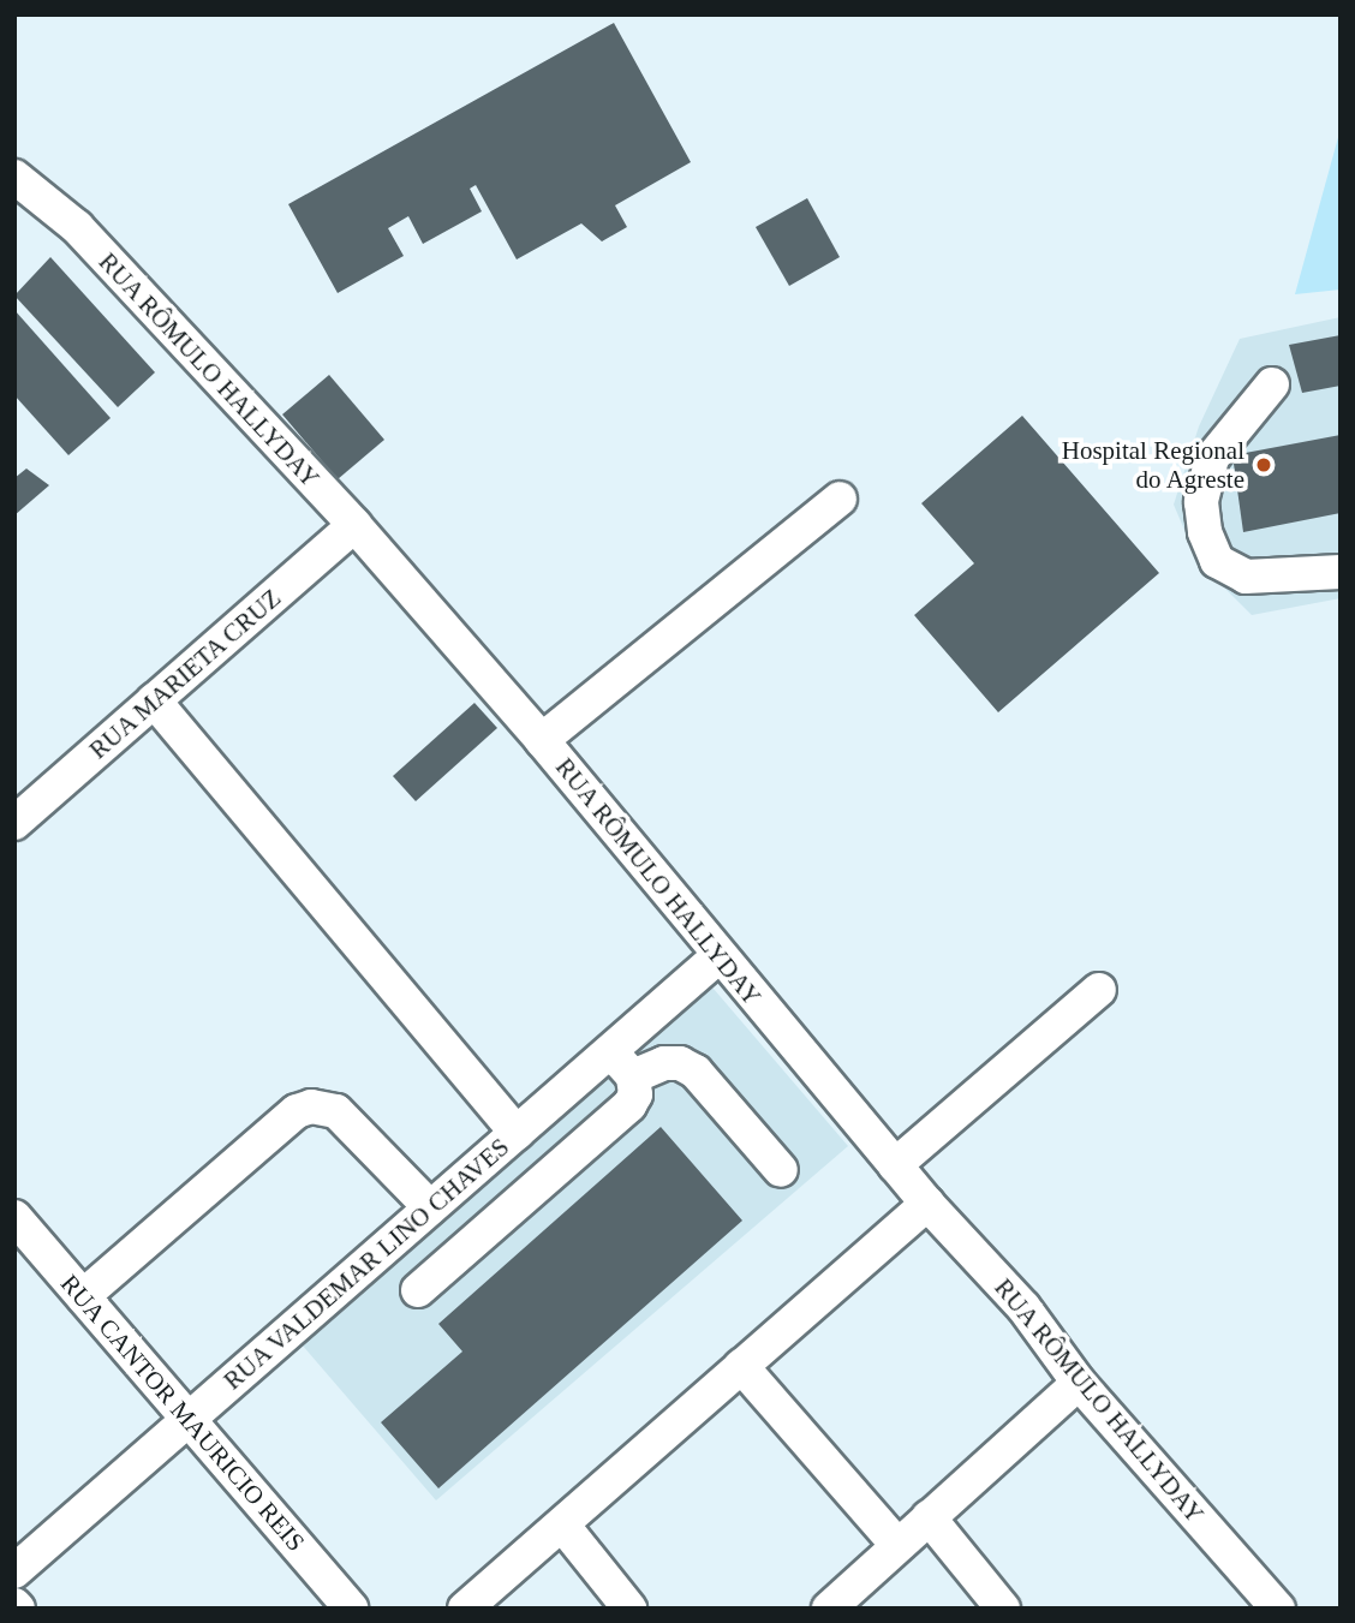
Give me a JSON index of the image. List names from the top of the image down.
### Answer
{
  "streets": {
    "street": [
      "RUA RÔMULO HALLYDAY",
      "RUA MARIETA CRUZ",
      "RUA VALDEMAR LINO CHAVES",
      "RUA CANTOR MAURICIO REIS"
    ]
  },
  "crossings": [
    ["RUA RÔMULO HALLYDAY", "RUA MARIETA CRUZ"],
    ["RUA RÔMULO HALLYDAY", "RUA VALDEMAR LINO CHAVES"],
    ["RUA VALDEMAR LINO CHAVES", "RUA CANTOR MAURICIO REIS"]
  ],
  "places": ["Hospital Regional do Agreste"]
}
